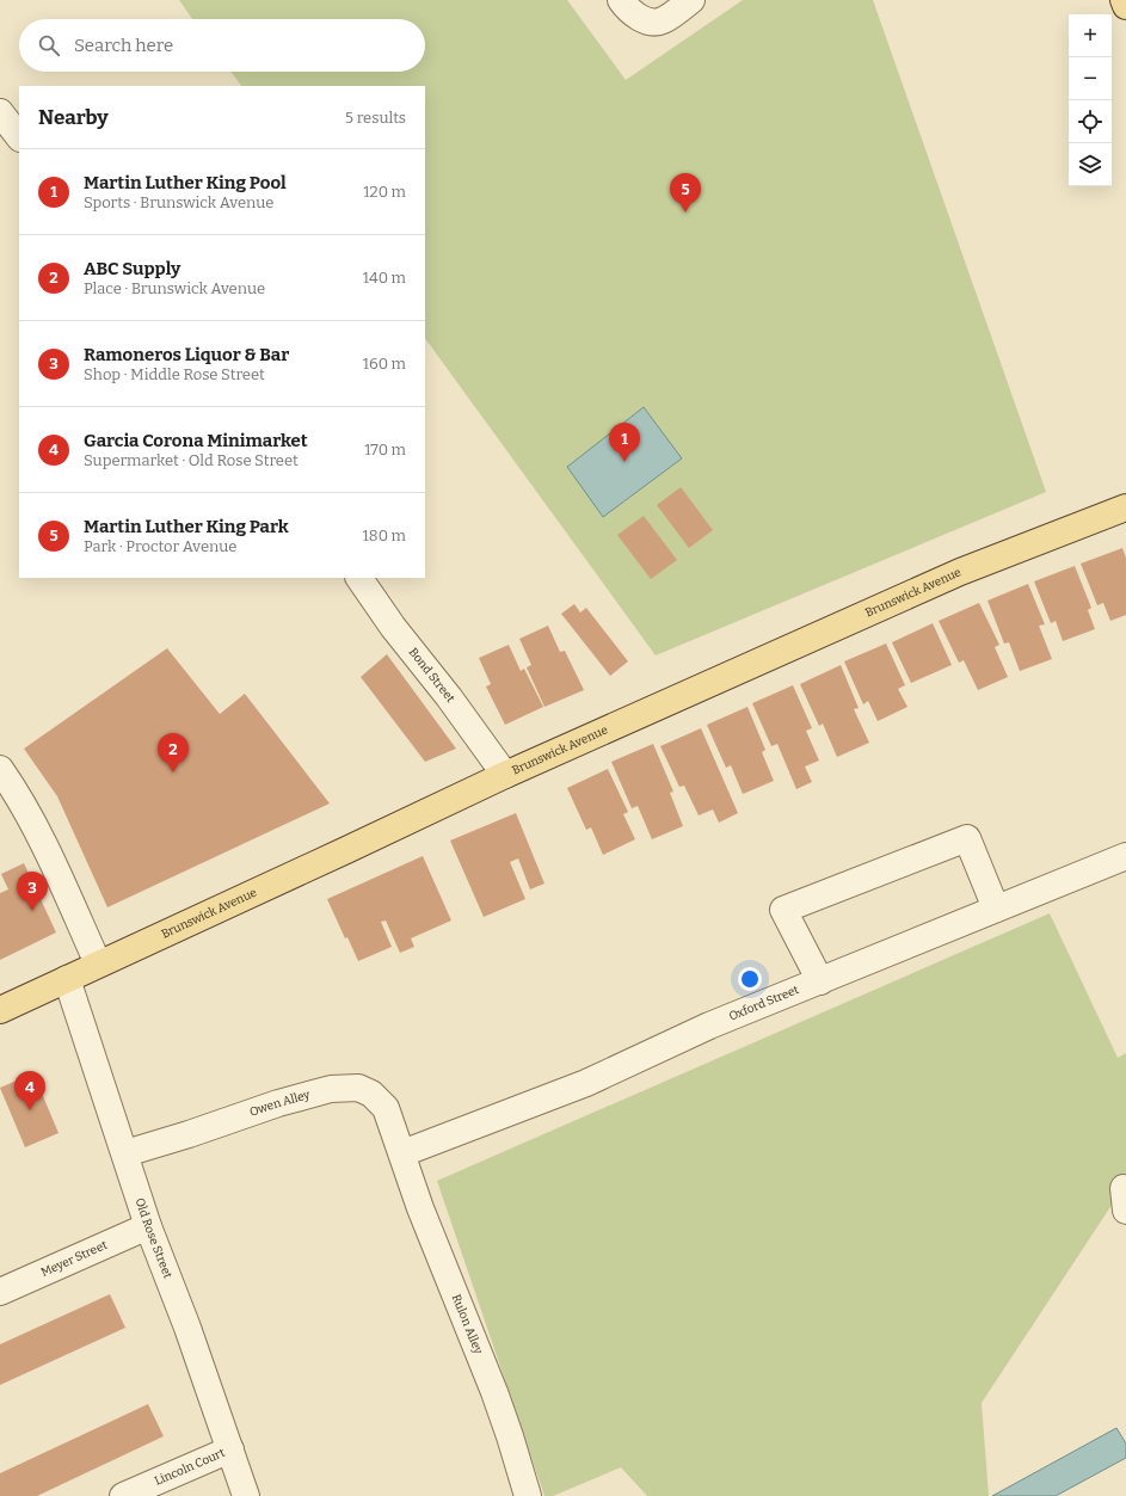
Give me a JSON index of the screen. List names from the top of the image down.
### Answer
{
  "streets": {
    "main road": ["Brunswick Avenue"],
    "street": [
      "Bond Street",
      "Oxford Street",
      "Owen Alley",
      "Old Rose Street",
      "Meyer Street",
      "Rulon Alley",
      "Lincoln Court"
    ]
  },
  "crossings": [
    ["Brunswick Avenue", "Bond Street"],
    ["Brunswick Avenue", "Old Rose Street"],
    ["Oxford Street", "Owen Alley"],
    ["Oxford Street", "Rulon Alley"],
    ["Owen Alley", "Old Rose Street"],
    ["Owen Alley", "Rulon Alley"],
    ["Old Rose Street", "Meyer Street"],
    ["Old Rose Street", "Lincoln Court"]
  ],
  "page": {
    "map_buttons": ["+", "−"],
    "search": "Search here",
    "heading": ["Nearby", "5 results"],
    "list": [
      {
        "mark": "1",
        "name": "Martin Luther King Pool",
        "note": "Sports · Brunswick Avenue",
        "value": "120 m"
      },
      {
        "mark": "2",
        "name": "ABC Supply",
        "note": "Place · Brunswick Avenue",
        "value": "140 m"
      },
      {
        "mark": "3",
        "name": "Ramoneros Liquor & Bar",
        "note": "Shop · Middle Rose Street",
        "value": "160 m"
      },
      {
        "mark": "4",
        "name": "Garcia Corona Minimarket",
        "note": "Supermarket · Old Rose Street",
        "value": "170 m"
      },
      {
        "mark": "5",
        "name": "Martin Luther King Park",
        "note": "Park · Proctor Avenue",
        "value": "180 m"
      }
    ],
    "pins": [
      "5",
      "1",
      "2",
      "3",
      "4"
    ]
  }
}
